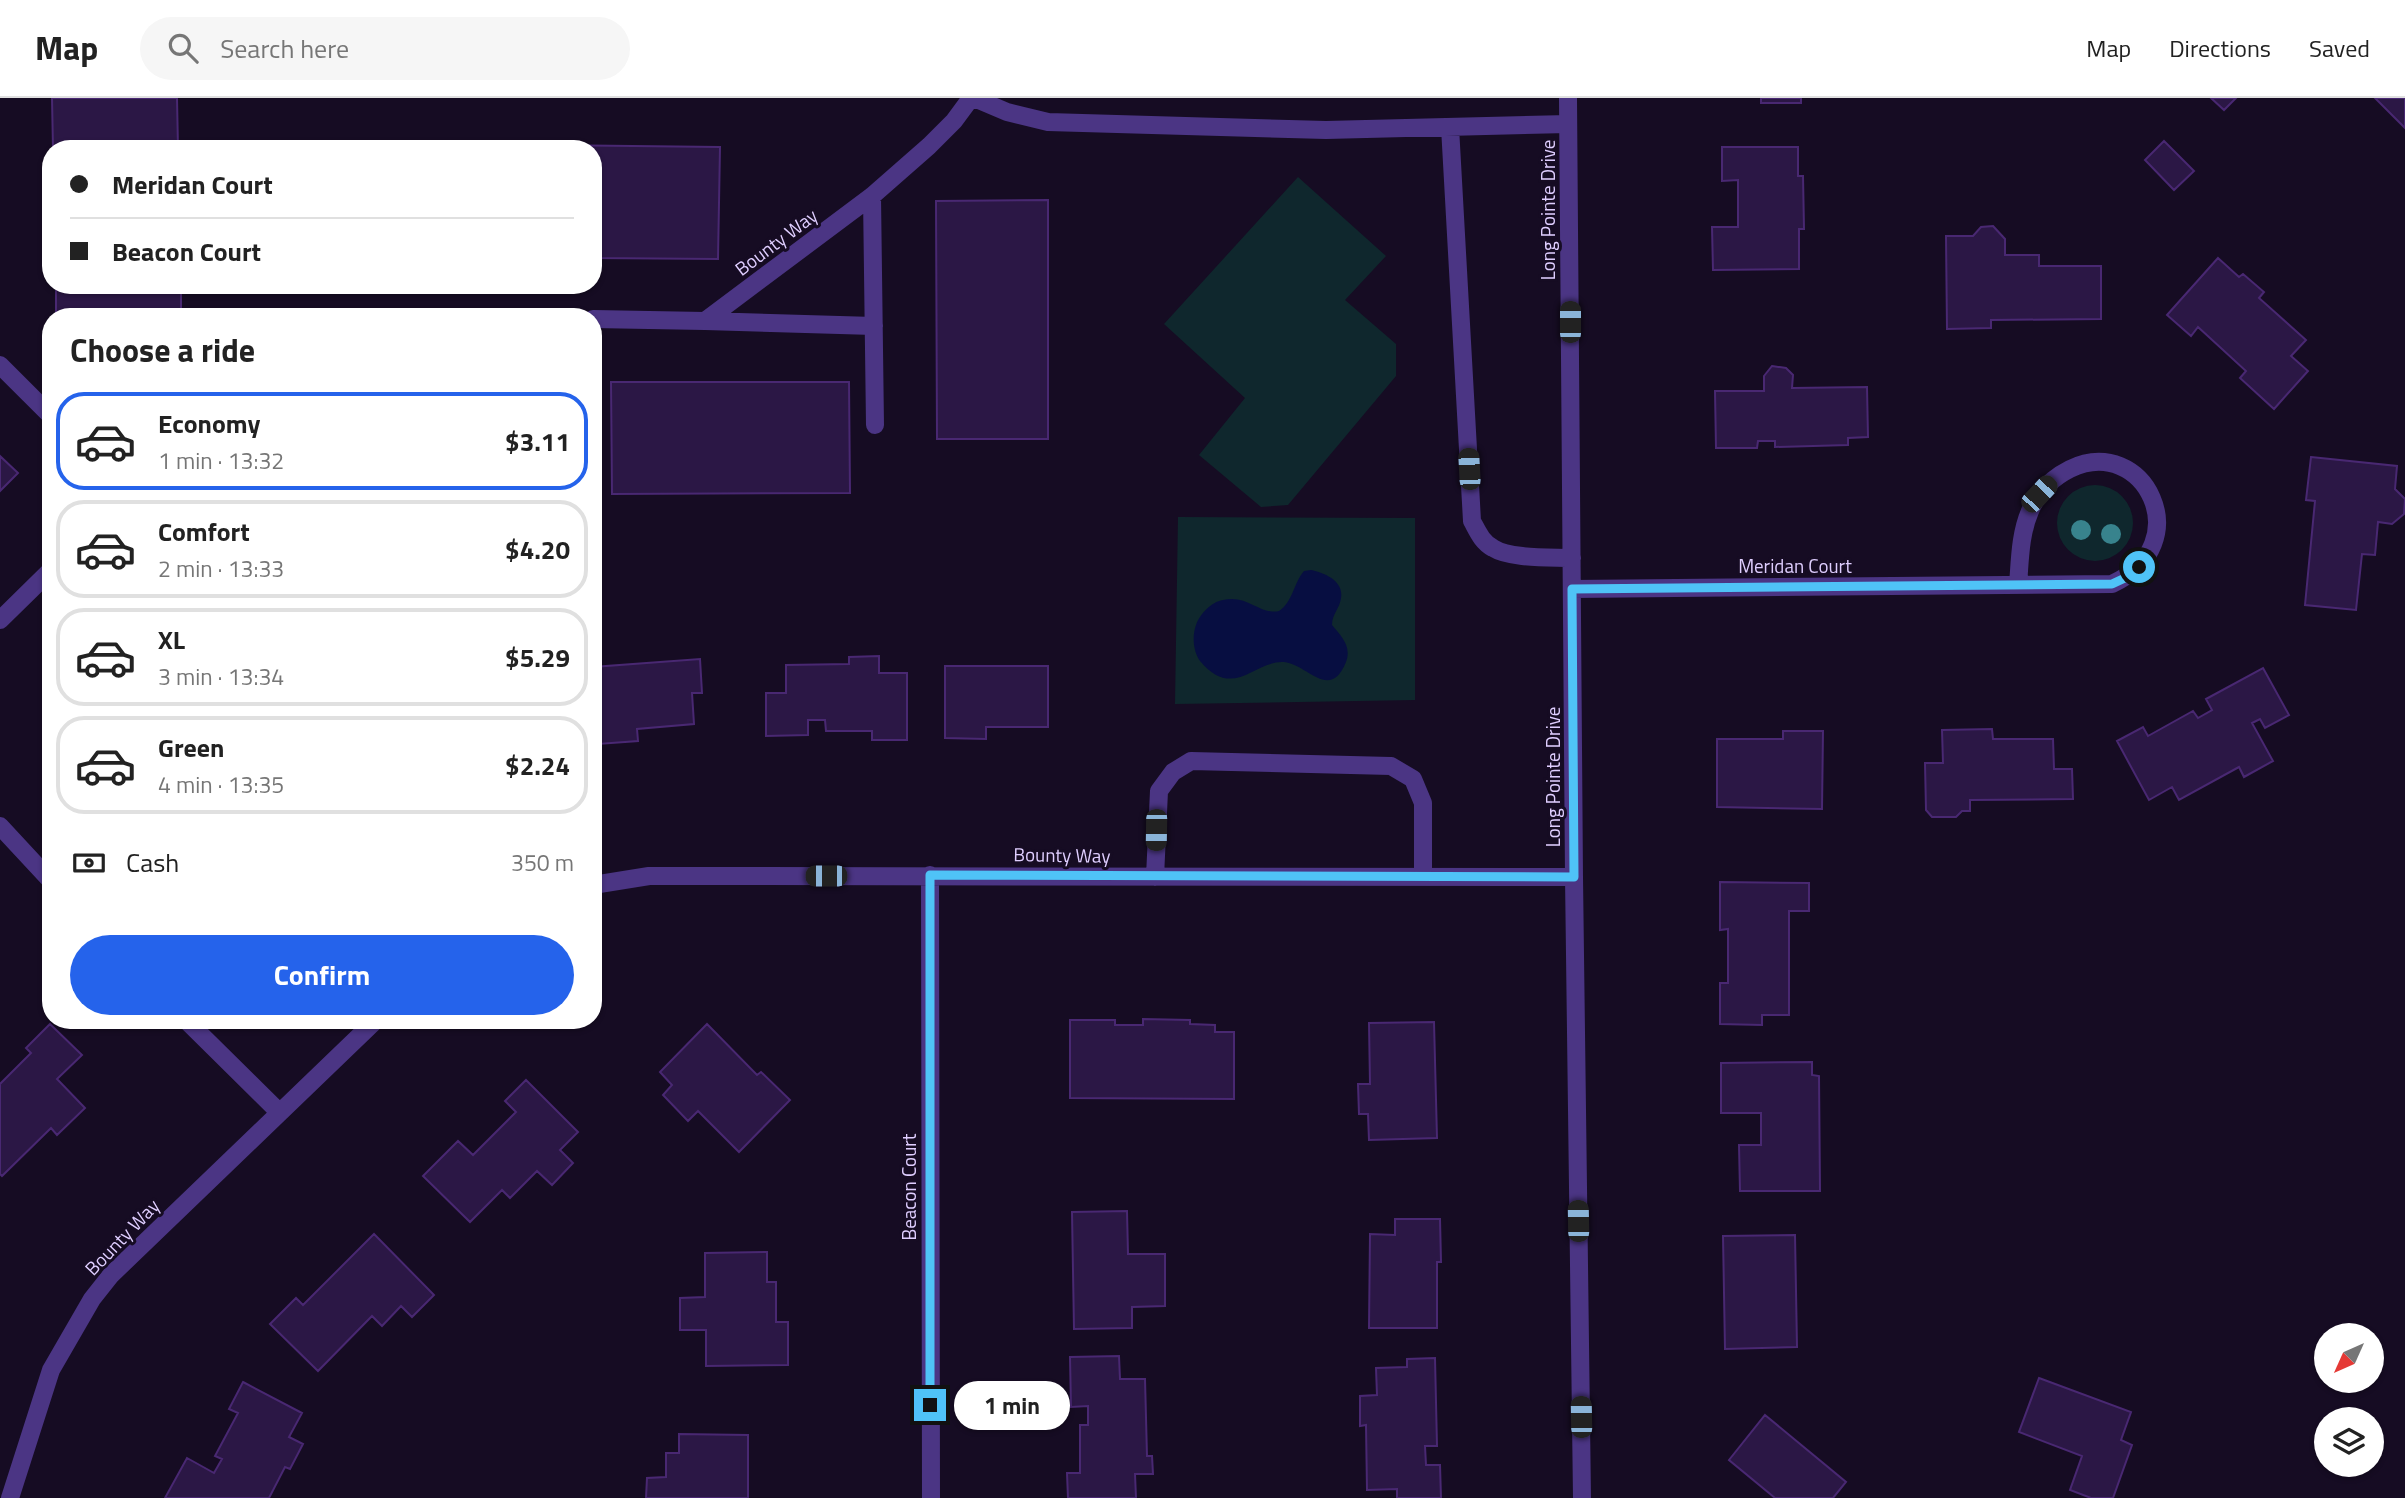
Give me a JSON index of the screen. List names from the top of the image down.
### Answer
{
  "streets": {
    "street": [
      "Long Pointe Drive",
      "Bounty Way",
      "Meridan Court",
      "Beacon Court"
    ]
  },
  "crossings": [
    ["Long Pointe Drive", "Bounty Way"],
    ["Long Pointe Drive", "Meridan Court"],
    ["Bounty Way", "Beacon Court"]
  ],
  "north": "bottom left",
  "page": {
    "header": "Map",
    "search": "Search here",
    "nav": ["Map", "Directions", "Saved"],
    "banner": ["Meridan Court", "Beacon Court"],
    "heading": "Choose a ride",
    "list": [
      {
        "name": "Economy",
        "note": "1 min · 13:32",
        "value": "$3.11"
      },
      {
        "name": "Comfort",
        "note": "2 min · 13:33",
        "value": "$4.20"
      },
      {
        "name": "XL",
        "note": "3 min · 13:34",
        "value": "$5.29"
      },
      {
        "name": "Green",
        "note": "4 min · 13:35",
        "value": "$2.24"
      }
    ],
    "pay": ["Cash", "350 m"],
    "buttons": "Confirm",
    "bubble": "1 min"
  }
}
